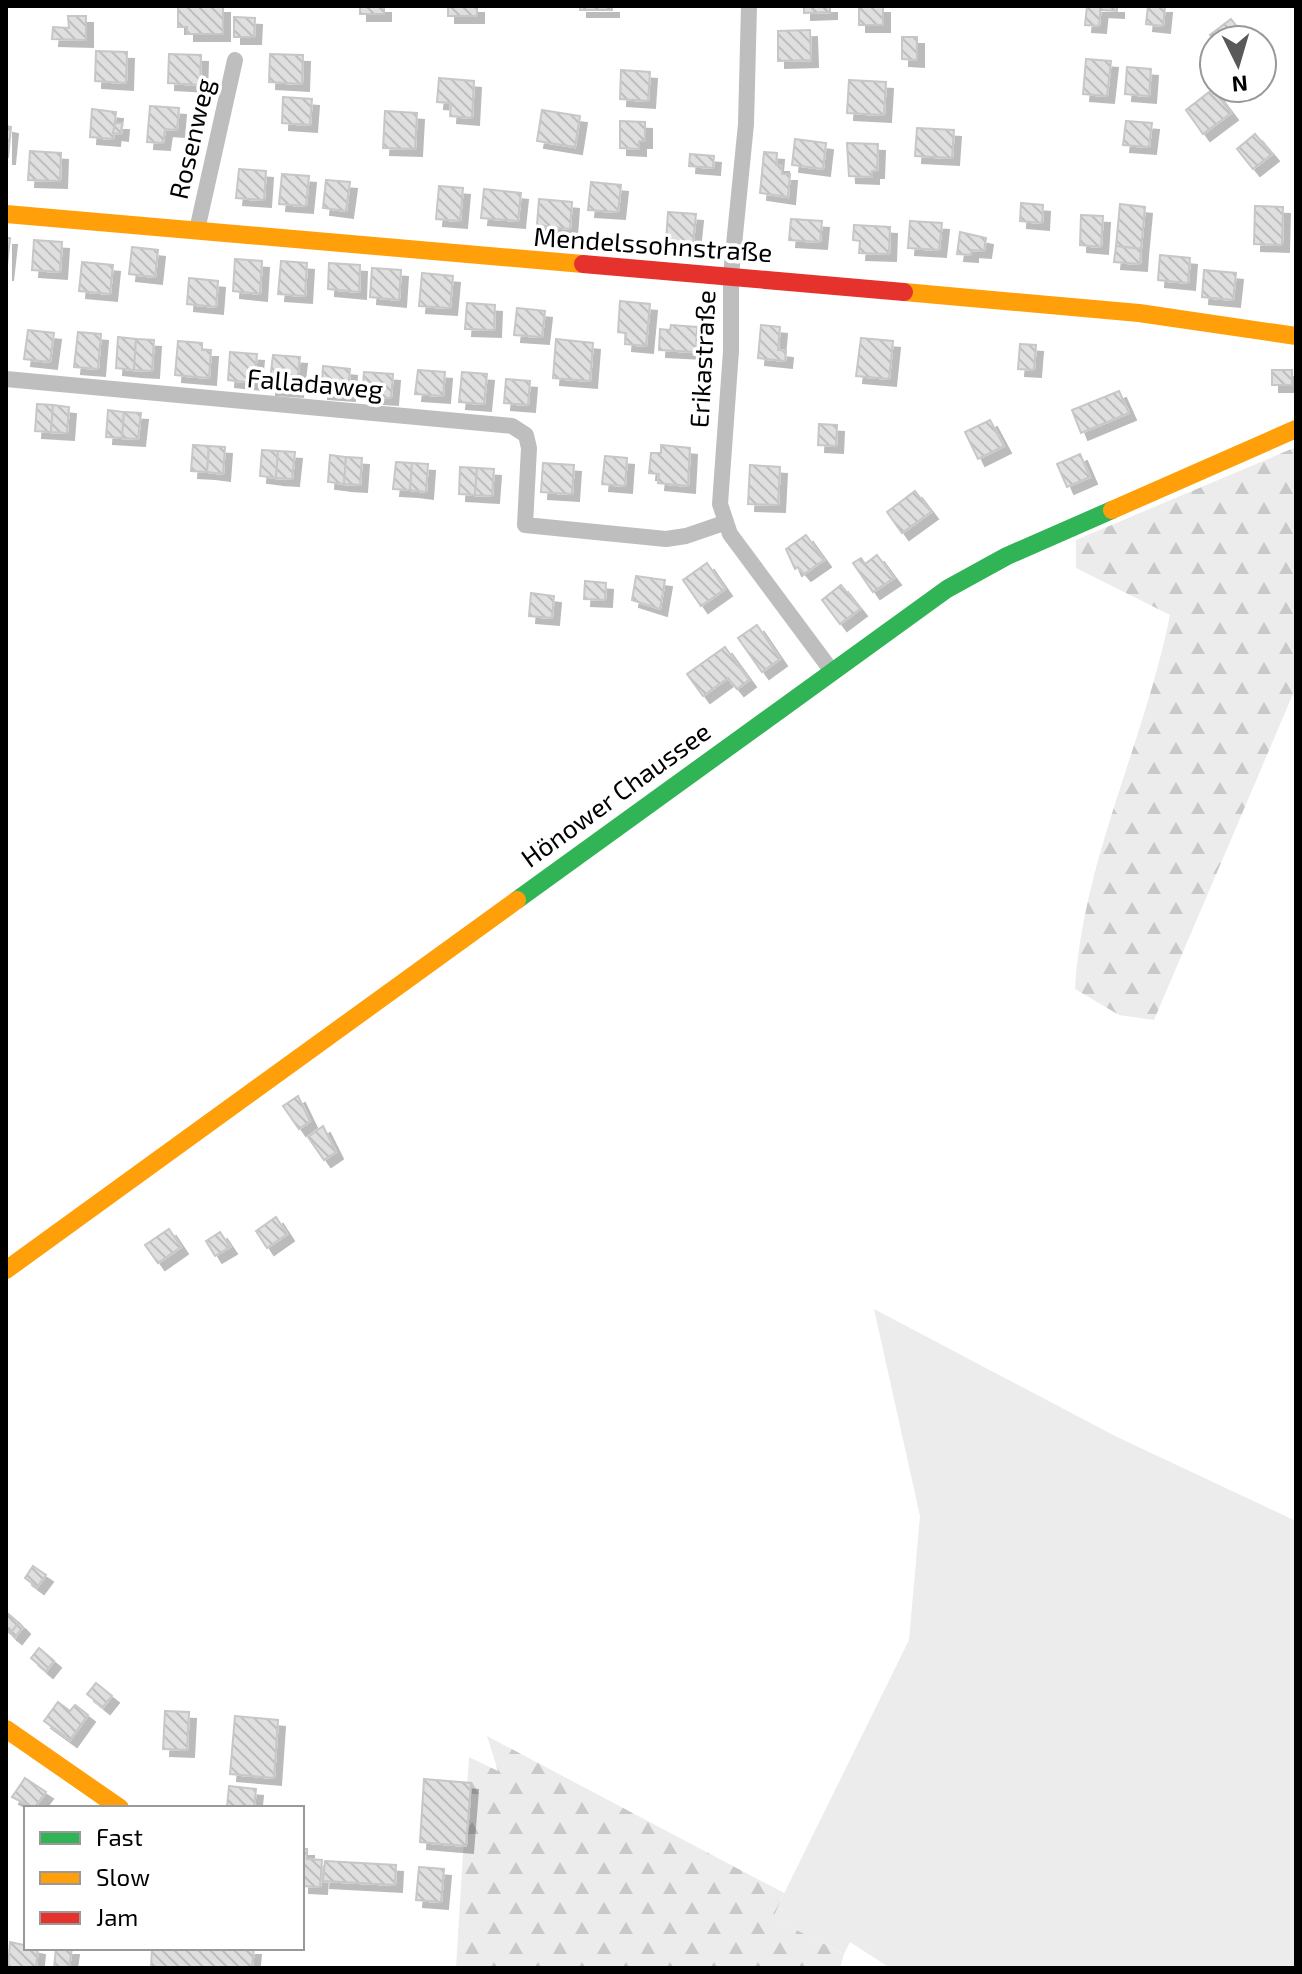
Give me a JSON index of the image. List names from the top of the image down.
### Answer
{
  "streets": {
    "street": [
      "Rosenweg",
      "Mendelssohnstraße",
      "Erikastraße",
      "Falladaweg",
      "Hönower Chaussee"
    ]
  },
  "crossings": [
    ["Rosenweg", "Mendelssohnstraße"],
    ["Mendelssohnstraße", "Erikastraße"],
    ["Erikastraße", "Falladaweg"]
  ],
  "legend": ["Fast", "Slow", "Jam"],
  "north": "bottom"
}
